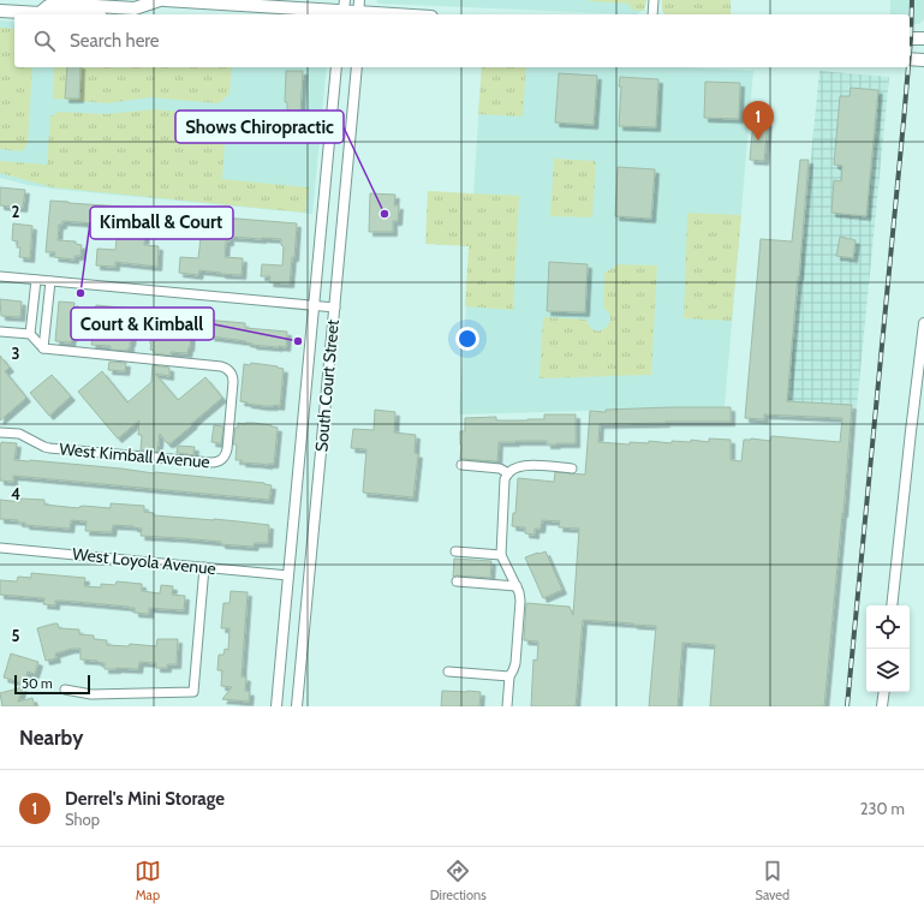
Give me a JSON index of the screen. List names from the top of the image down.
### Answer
{
  "streets": {
    "street": ["South Court Street", "West Kimball Avenue", "West Loyola Avenue"]
  },
  "crossings": [
    ["South Court Street", "West Loyola Avenue"]
  ],
  "places": ["Shows Chiropractic", "Kimball & Court", "Court & Kimball"],
  "scale_bar": "50 m",
  "page": {
    "search": "Search here",
    "pins": "1",
    "scale": "50 m",
    "heading": "Nearby",
    "list": [
      {
        "mark": "1",
        "name": "Derrel's Mini Storage",
        "note": "Shop",
        "value": "230 m"
      }
    ],
    "nav": ["Map", "Directions", "Saved"]
  },
  "grid": {
    "rows": [
      "2",
      "3",
      "4",
      "5"
    ]
  }
}
